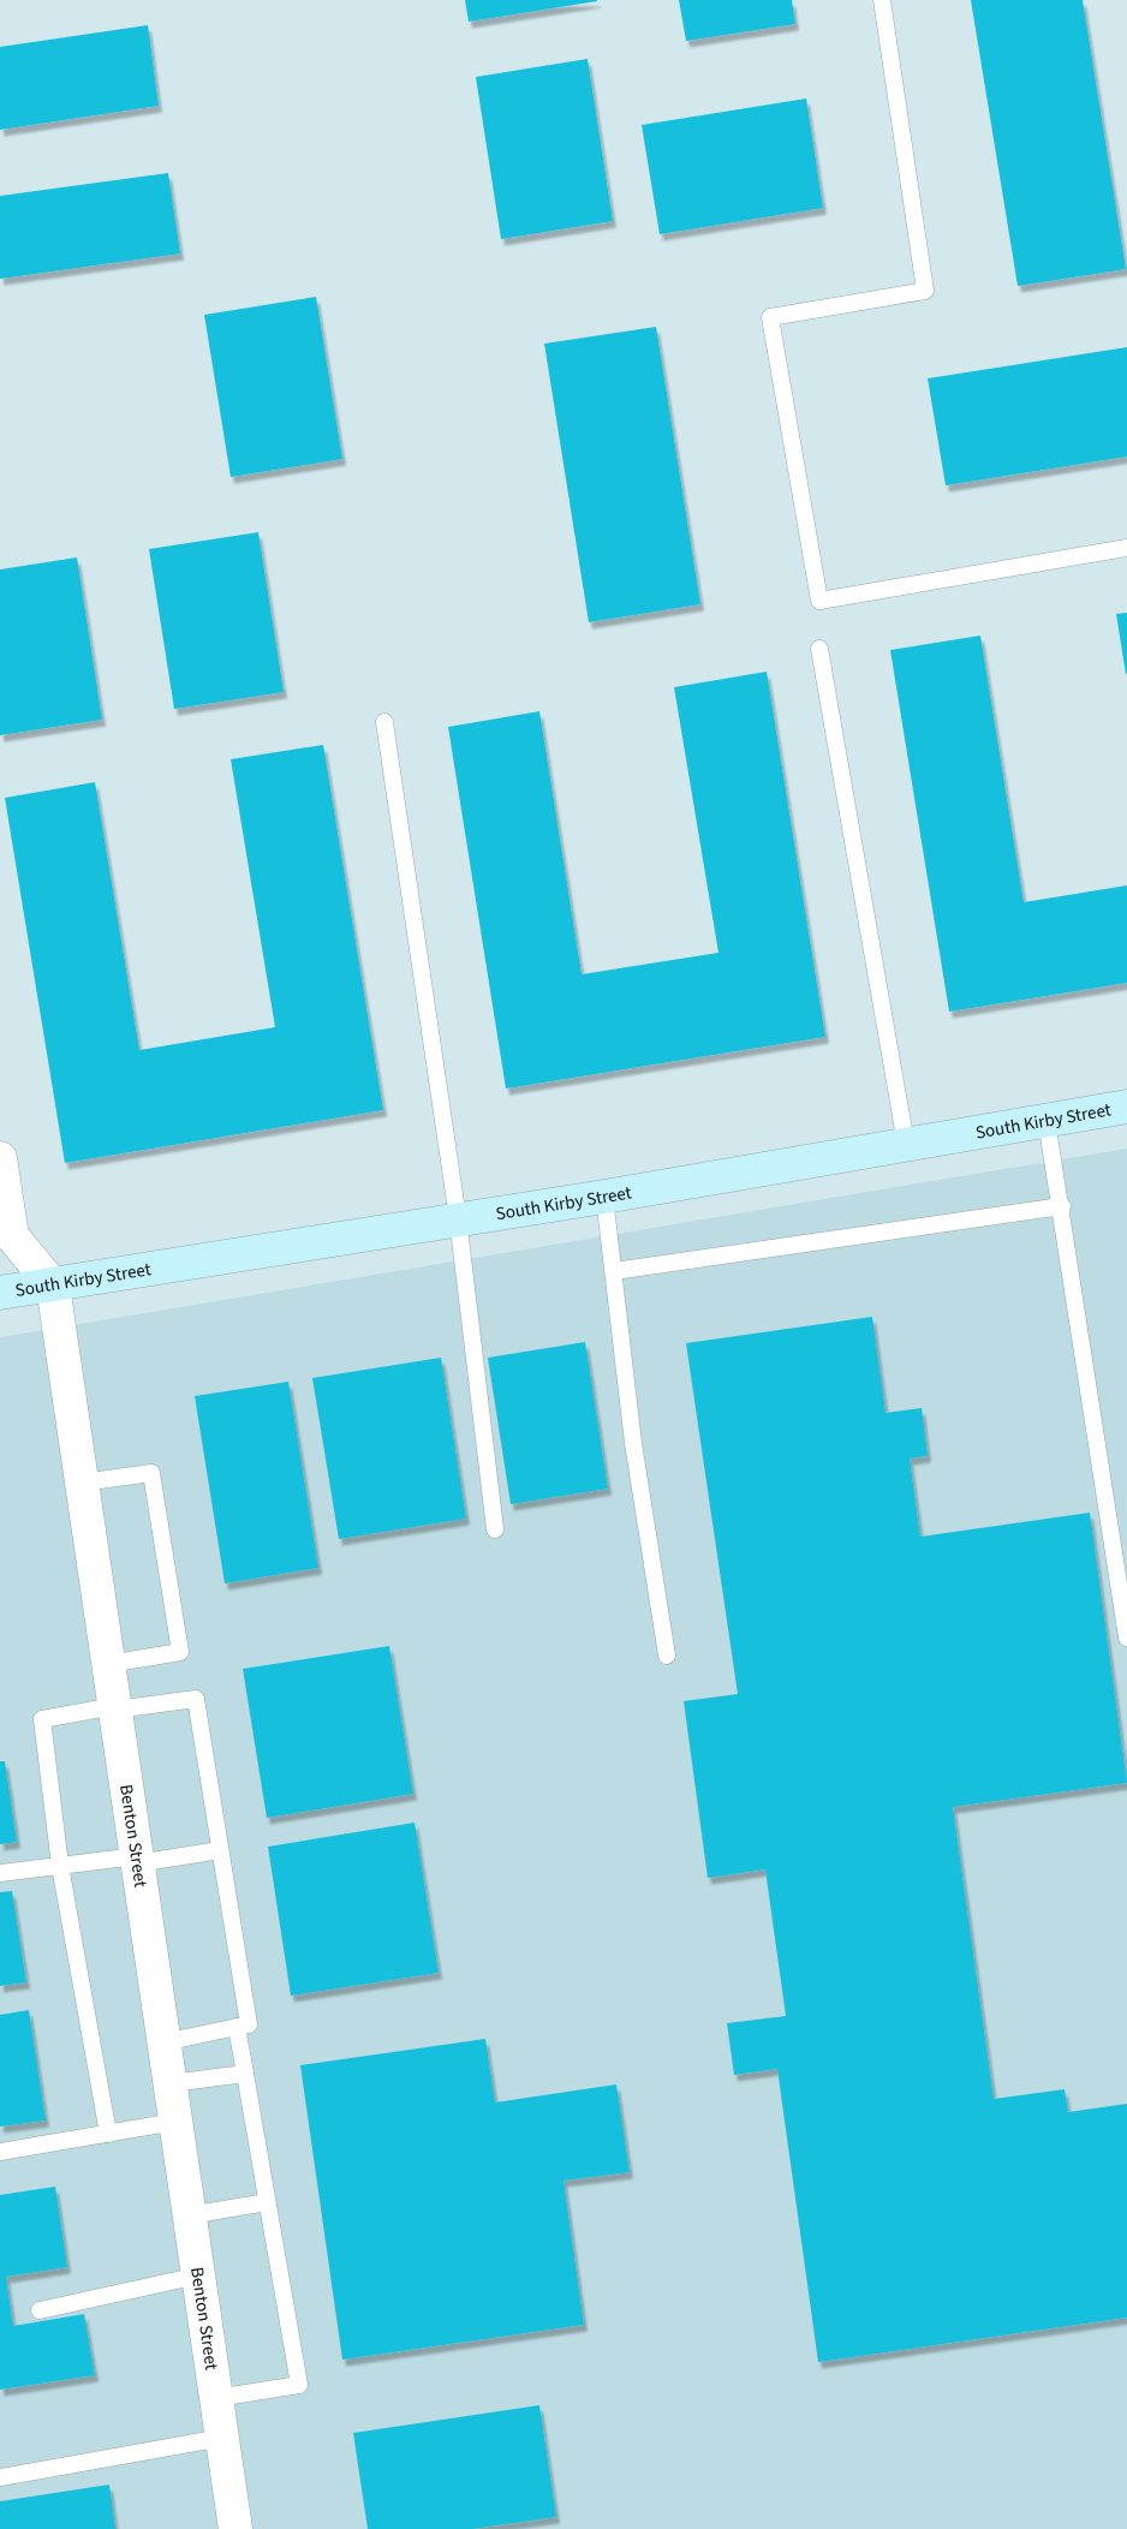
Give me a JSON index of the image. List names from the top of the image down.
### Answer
{
  "streets": {
    "street": ["South Kirby Street", "Benton Street"]
  },
  "crossings": [
    ["South Kirby Street", "Benton Street"]
  ]
}
